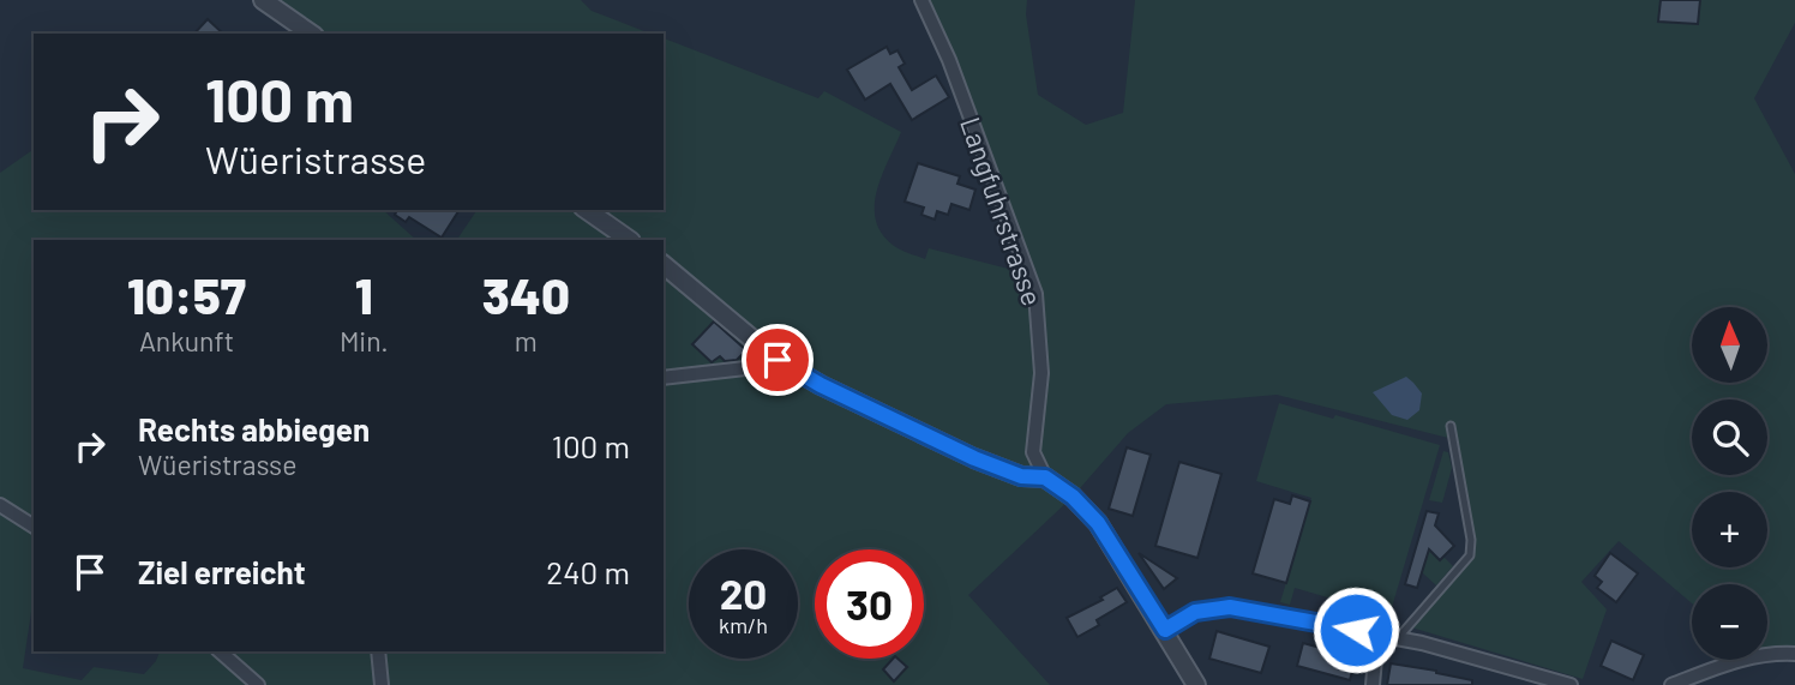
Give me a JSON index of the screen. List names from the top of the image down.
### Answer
{
  "streets": {
    "street": ["Langfuhrstrasse"]
  },
  "north": "top",
  "page": {
    "turn": ["100 m", "Wüeristrasse"],
    "eta": [
      "10:57",
      "Ankunft",
      "1",
      "Min.",
      "340",
      "m"
    ],
    "map_buttons": ["+", "−"],
    "list": [
      {
        "name": "Rechts abbiegen",
        "note": "Wüeristrasse",
        "value": "100 m"
      },
      {
        "name": "Ziel erreicht",
        "value": "240 m"
      }
    ],
    "speed": "20 km/h",
    "limit": "30"
  }
}
